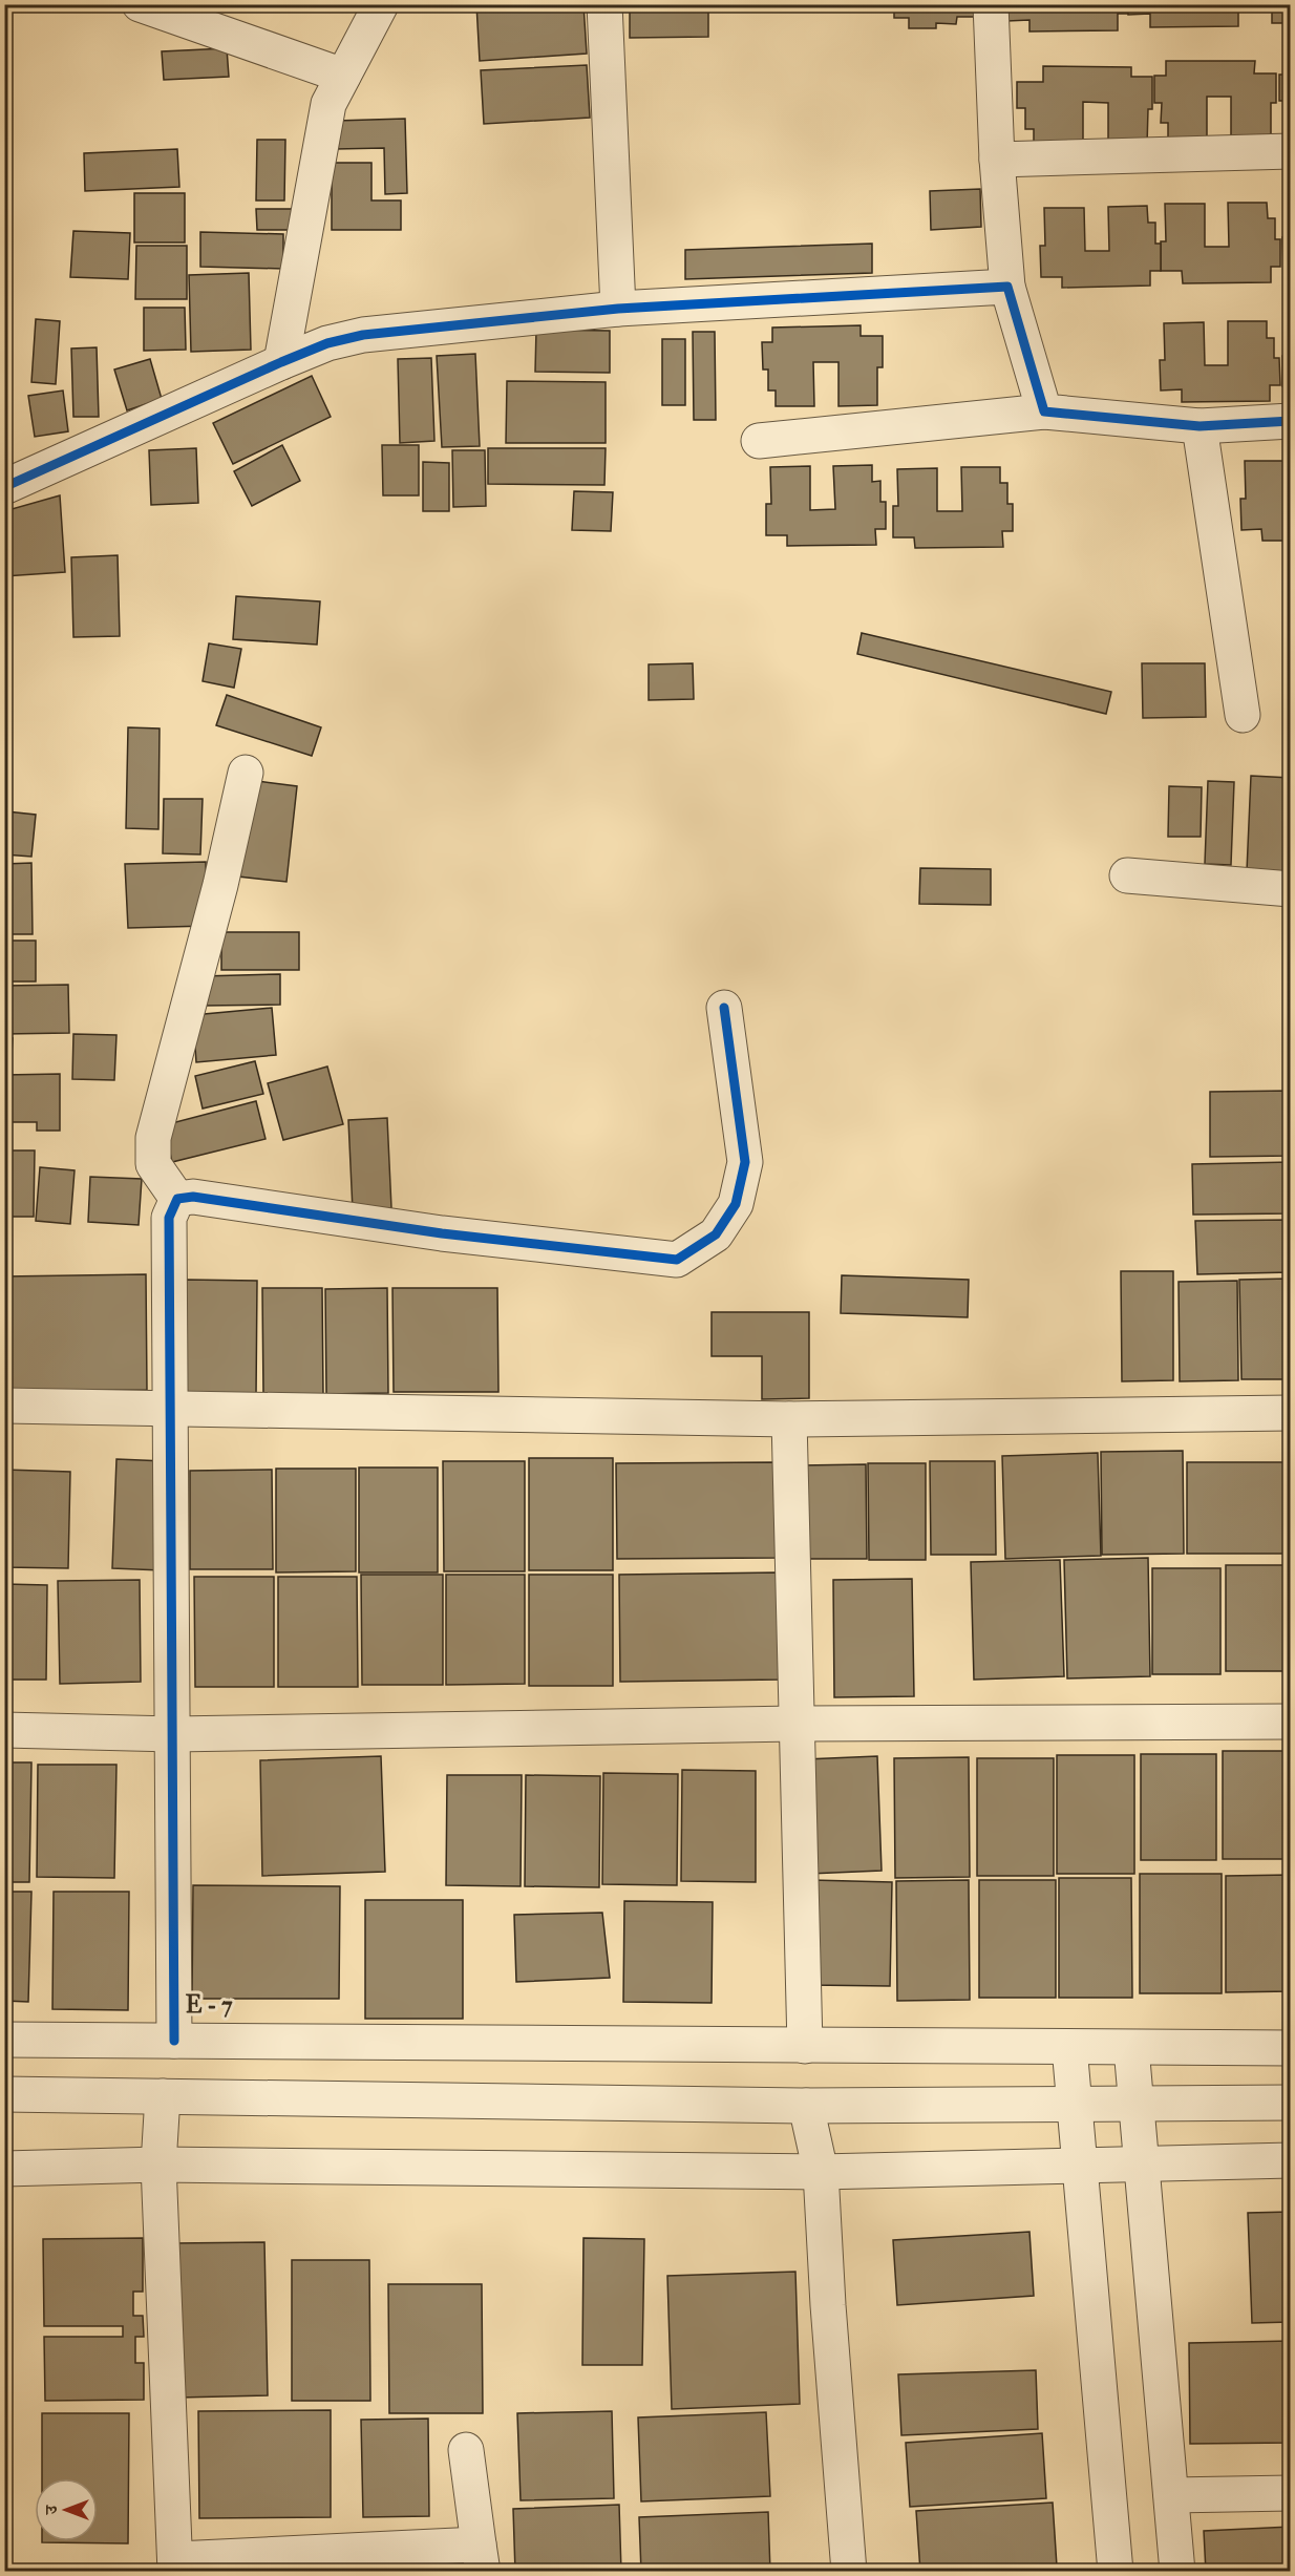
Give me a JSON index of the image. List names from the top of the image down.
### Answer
{
  "districts": ["E - 7"],
  "north": "left"
}
